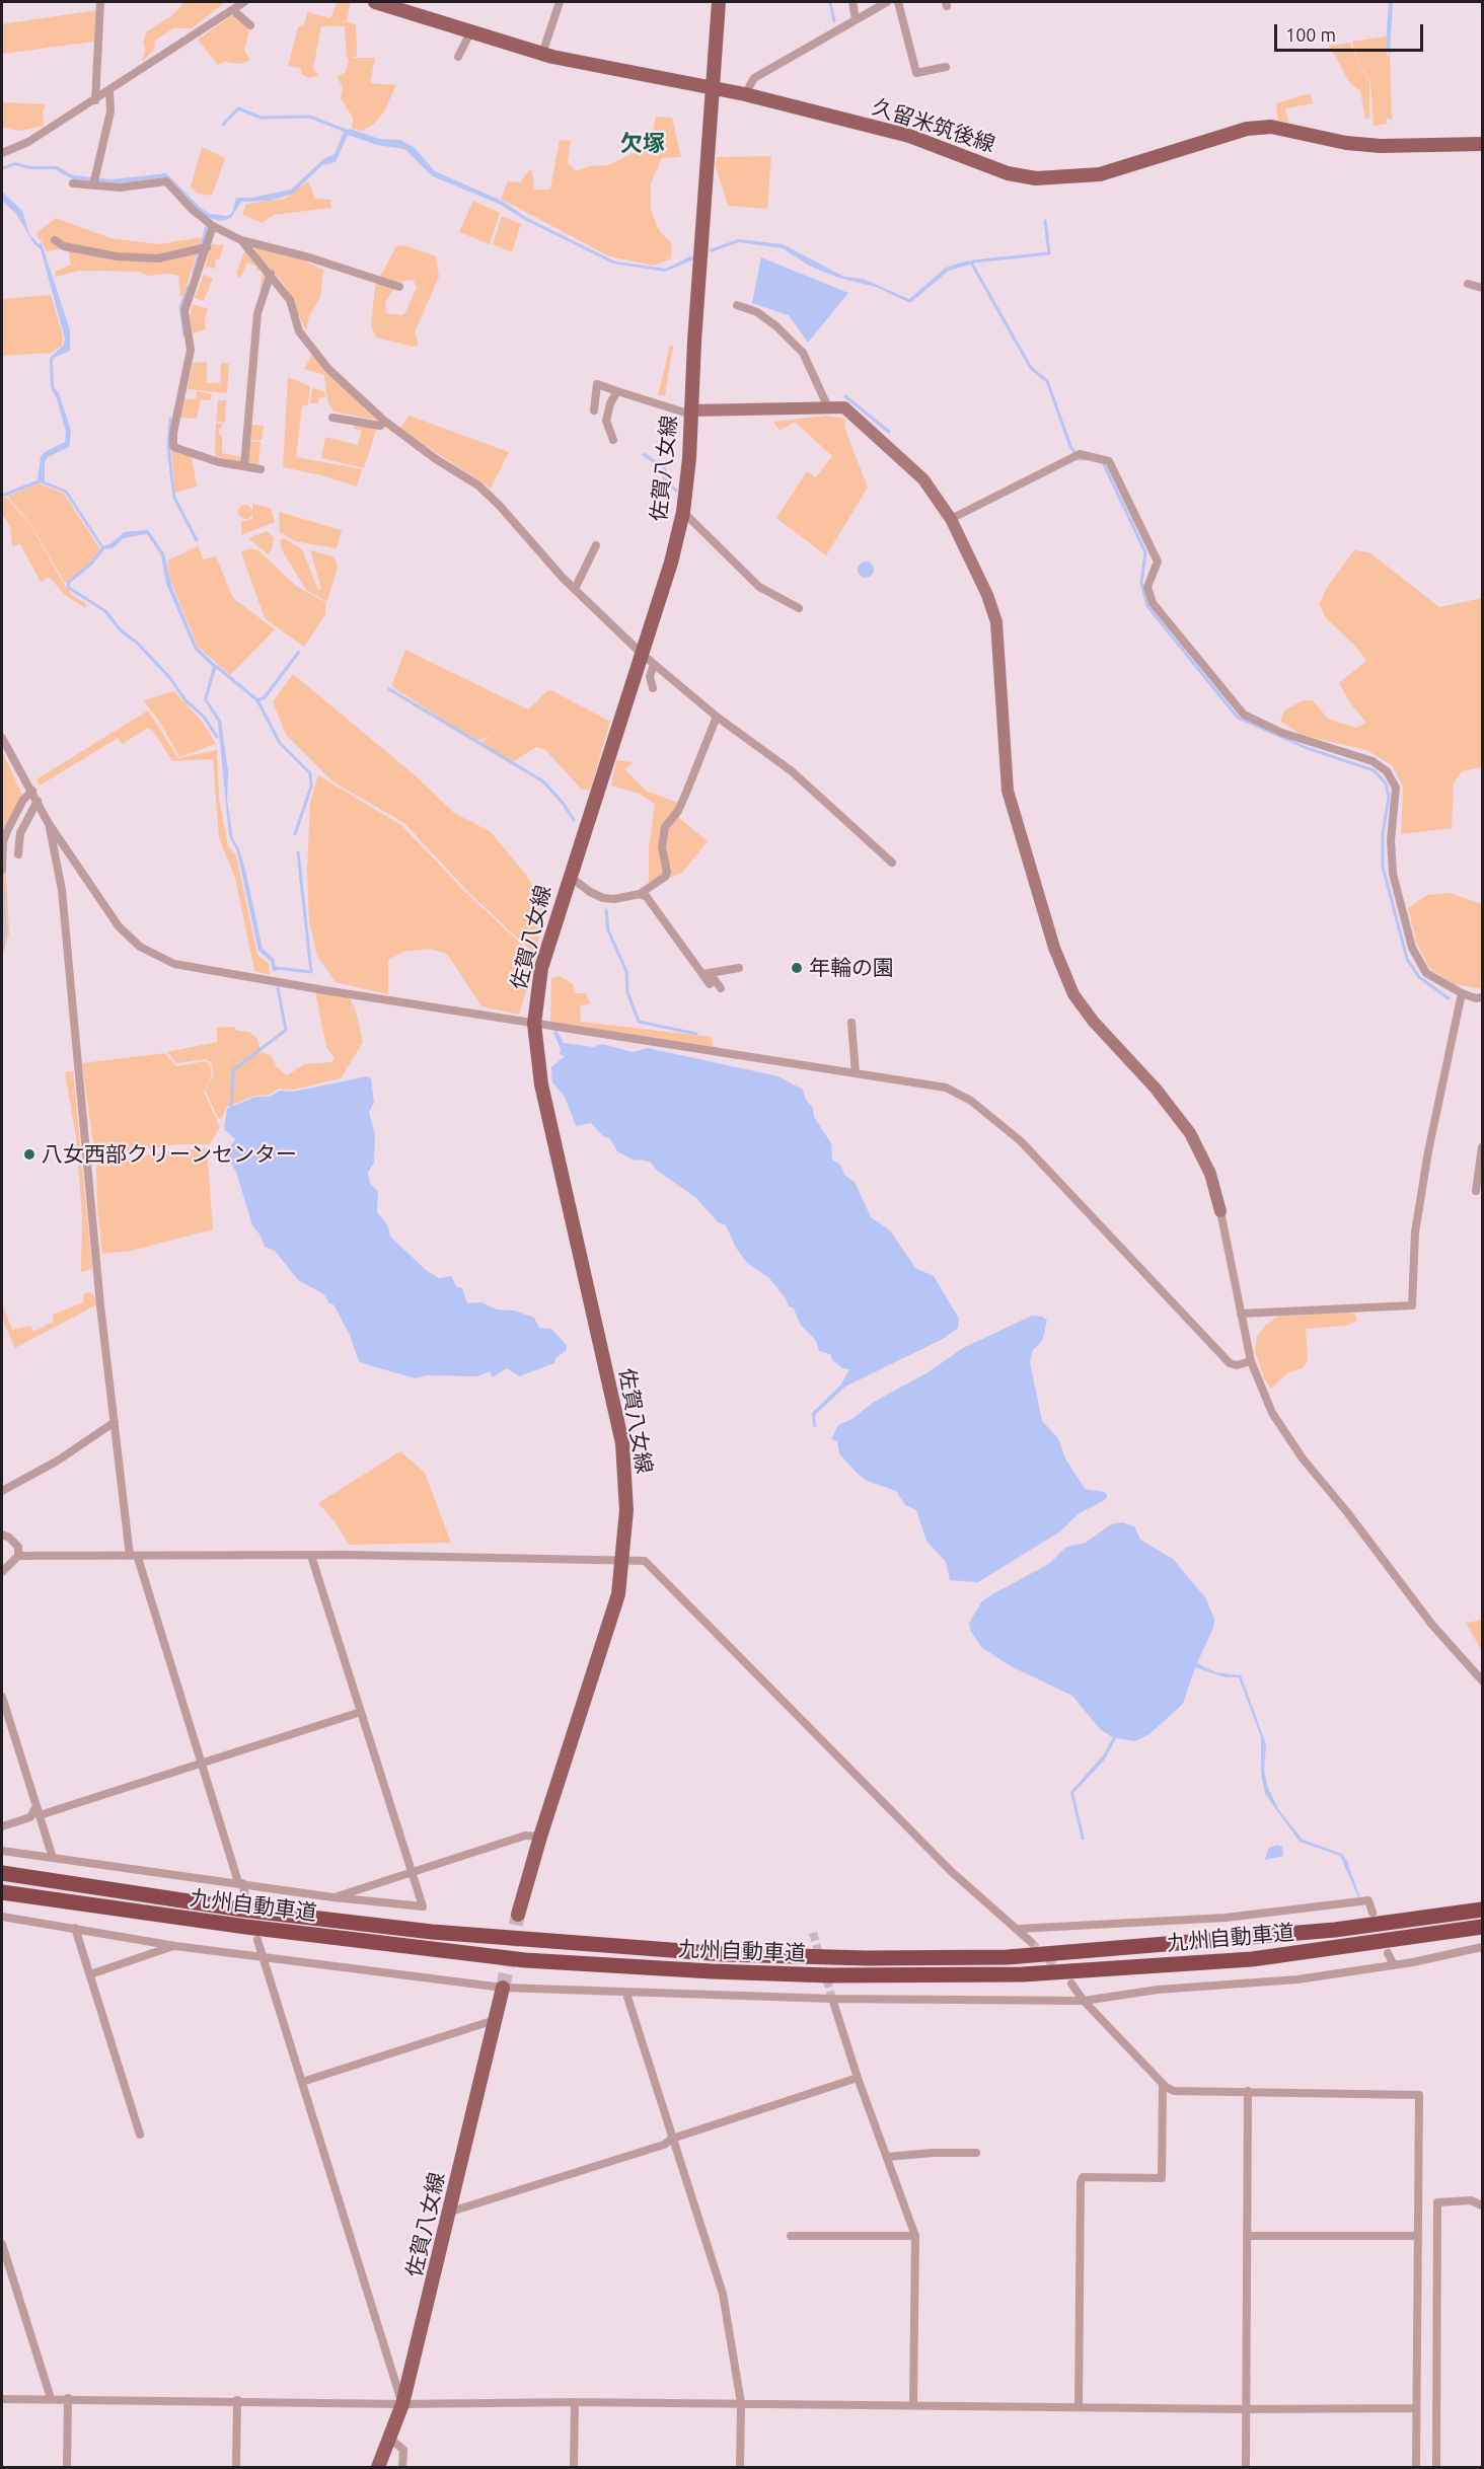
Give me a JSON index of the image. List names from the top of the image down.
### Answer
{
  "streets": {
    "highway": ["九州自動車道"],
    "main road": ["久留米筑後線", "佐賀八女線"]
  },
  "crossings": [
    ["久留米筑後線", "佐賀八女線"]
  ],
  "districts": ["欠塚"],
  "places": ["年輪の園", "八女西部クリーンセンター"],
  "scale_bar": "100 m"
}
